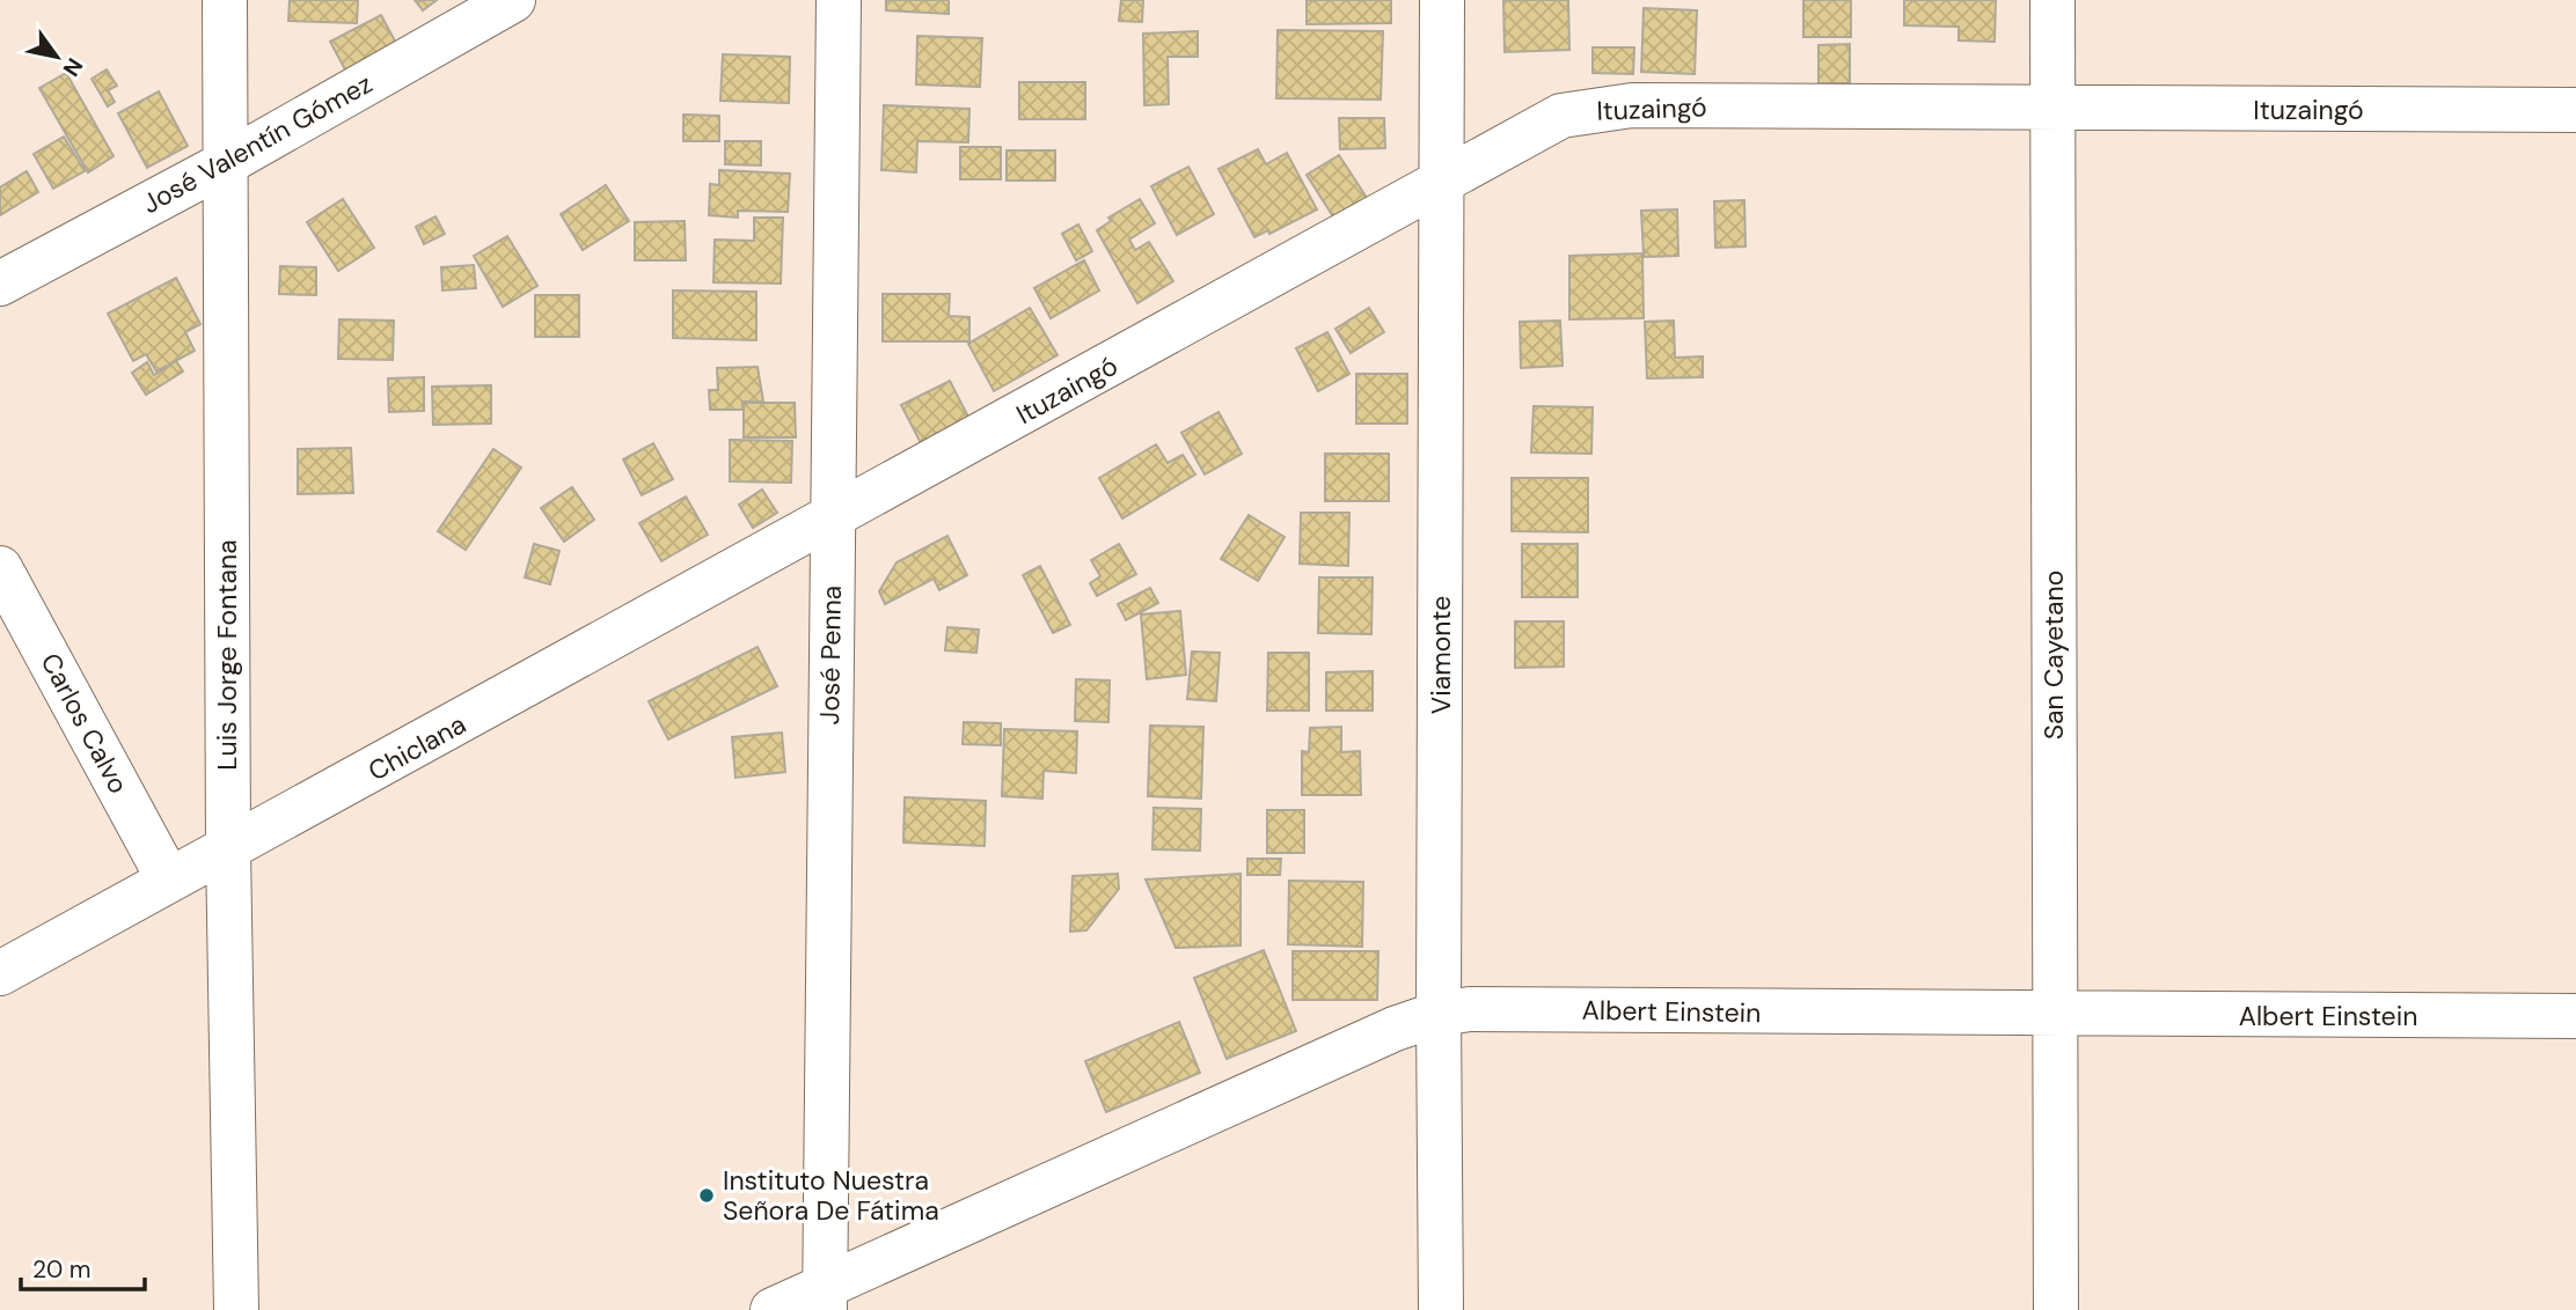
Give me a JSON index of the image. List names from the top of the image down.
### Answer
{
  "streets": {
    "street": [
      "Ituzaingó",
      "José Valentín Gómez",
      "Luis Jorge Fontana",
      "José Penna",
      "Viamonte",
      "San Cayetano",
      "Carlos Calvo",
      "Chiclana",
      "Albert Einstein"
    ]
  },
  "crossings": [
    ["Ituzaingó", "José Penna"],
    ["Ituzaingó", "Viamonte"],
    ["Ituzaingó", "San Cayetano"],
    ["Ituzaingó", "Chiclana"],
    ["José Valentín Gómez", "Luis Jorge Fontana"],
    ["Luis Jorge Fontana", "Chiclana"],
    ["José Penna", "Chiclana"],
    ["José Penna", "Albert Einstein"],
    ["Viamonte", "Albert Einstein"],
    ["San Cayetano", "Albert Einstein"],
    ["Carlos Calvo", "Chiclana"]
  ],
  "places": ["Instituto Nuestra Señora De Fátima"],
  "scale_bar": "20 m",
  "north": "bottom right"
}
